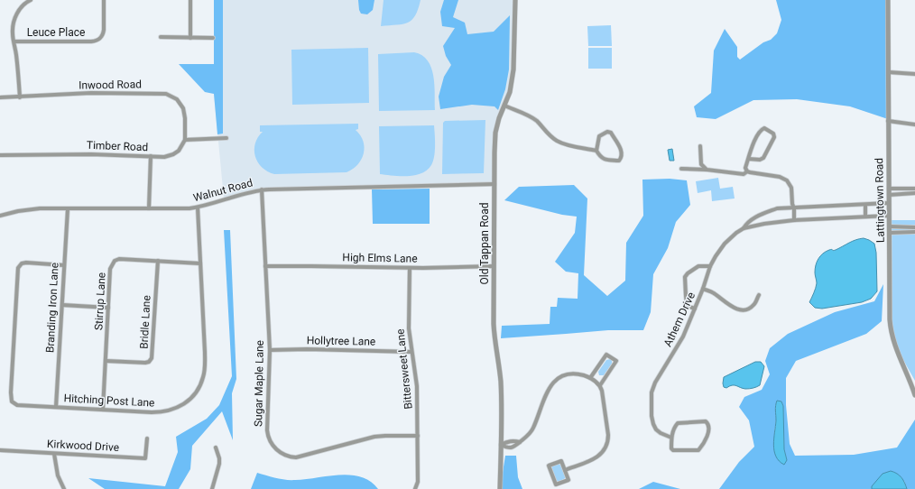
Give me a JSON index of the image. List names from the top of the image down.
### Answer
{
  "streets": {
    "street": [
      "Leuce Place",
      "Inwood Road",
      "Timber Road",
      "Walnut Road",
      "Lattingtown Road",
      "Old Tappan Road",
      "High Elms Lane",
      "Stirrup Lane",
      "Branding Iron Lane",
      "Athem Drive",
      "Bridle Lane",
      "Hollytree Lane",
      "Bittersweet Lane",
      "Sugar Maple Lane",
      "Hitching Post Lane",
      "Kirkwood Drive"
    ]
  },
  "crossings": [
    ["Inwood Road", "Timber Road"],
    ["Walnut Road", "Old Tappan Road"],
    ["Walnut Road", "Branding Iron Lane"],
    ["Walnut Road", "Sugar Maple Lane"],
    ["Walnut Road", "Hitching Post Lane"],
    ["Lattingtown Road", "Athem Drive"],
    ["Old Tappan Road", "High Elms Lane"],
    ["High Elms Lane", "Bittersweet Lane"],
    ["High Elms Lane", "Sugar Maple Lane"],
    ["Stirrup Lane", "Bridle Lane"],
    ["Stirrup Lane", "Hitching Post Lane"],
    ["Branding Iron Lane", "Hitching Post Lane"],
    ["Hollytree Lane", "Bittersweet Lane"],
    ["Hollytree Lane", "Sugar Maple Lane"],
    ["Bittersweet Lane", "Sugar Maple Lane"]
  ]
}
